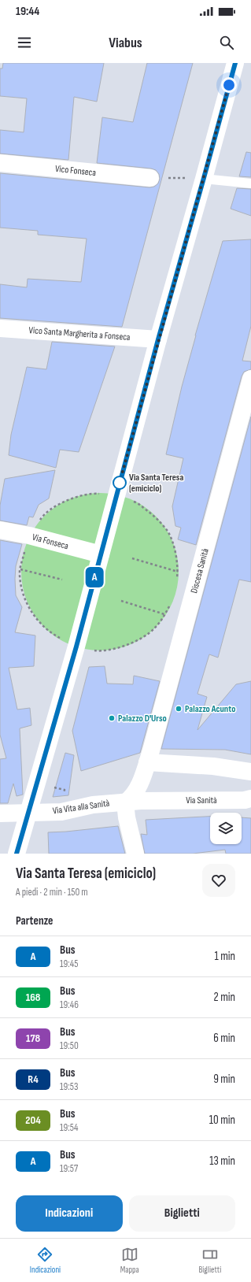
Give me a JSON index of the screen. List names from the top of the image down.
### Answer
{
  "streets": {
    "street": [
      "Vico Fonseca",
      "Vico Santa Margherita a Fonseca",
      "Via Fonseca",
      "Discesa Sanità",
      "Via Sanità",
      "Via Vita alla Sanità"
    ]
  },
  "crossings": [
    ["Via Sanità", "Via Vita alla Sanità"]
  ],
  "places": ["Via Santa Teresa (emiciclo)", "Palazzo Acunto", "Palazzo D'Urso"],
  "lines": ["bus line A"],
  "page": {
    "status": "19:44",
    "header": "Viabus",
    "on_map": "A",
    "heading": [
      ["Via Santa Teresa (emiciclo)", "A piedi · 2 min · 150 m"],
      "Partenze"
    ],
    "list": [
      {
        "mark": "A",
        "name": "Bus",
        "note": "19:45",
        "value": "1 min"
      },
      {
        "mark": "168",
        "name": "Bus",
        "note": "19:46",
        "value": "2 min"
      },
      {
        "mark": "178",
        "name": "Bus",
        "note": "19:50",
        "value": "6 min"
      },
      {
        "mark": "R4",
        "name": "Bus",
        "note": "19:53",
        "value": "9 min"
      },
      {
        "mark": "204",
        "name": "Bus",
        "note": "19:54",
        "value": "10 min"
      },
      {
        "mark": "A",
        "name": "Bus",
        "note": "19:57",
        "value": "13 min"
      }
    ],
    "buttons": ["Indicazioni", "Biglietti"],
    "tabs": ["Indicazioni", "Mappa", "Biglietti"]
  }
}
